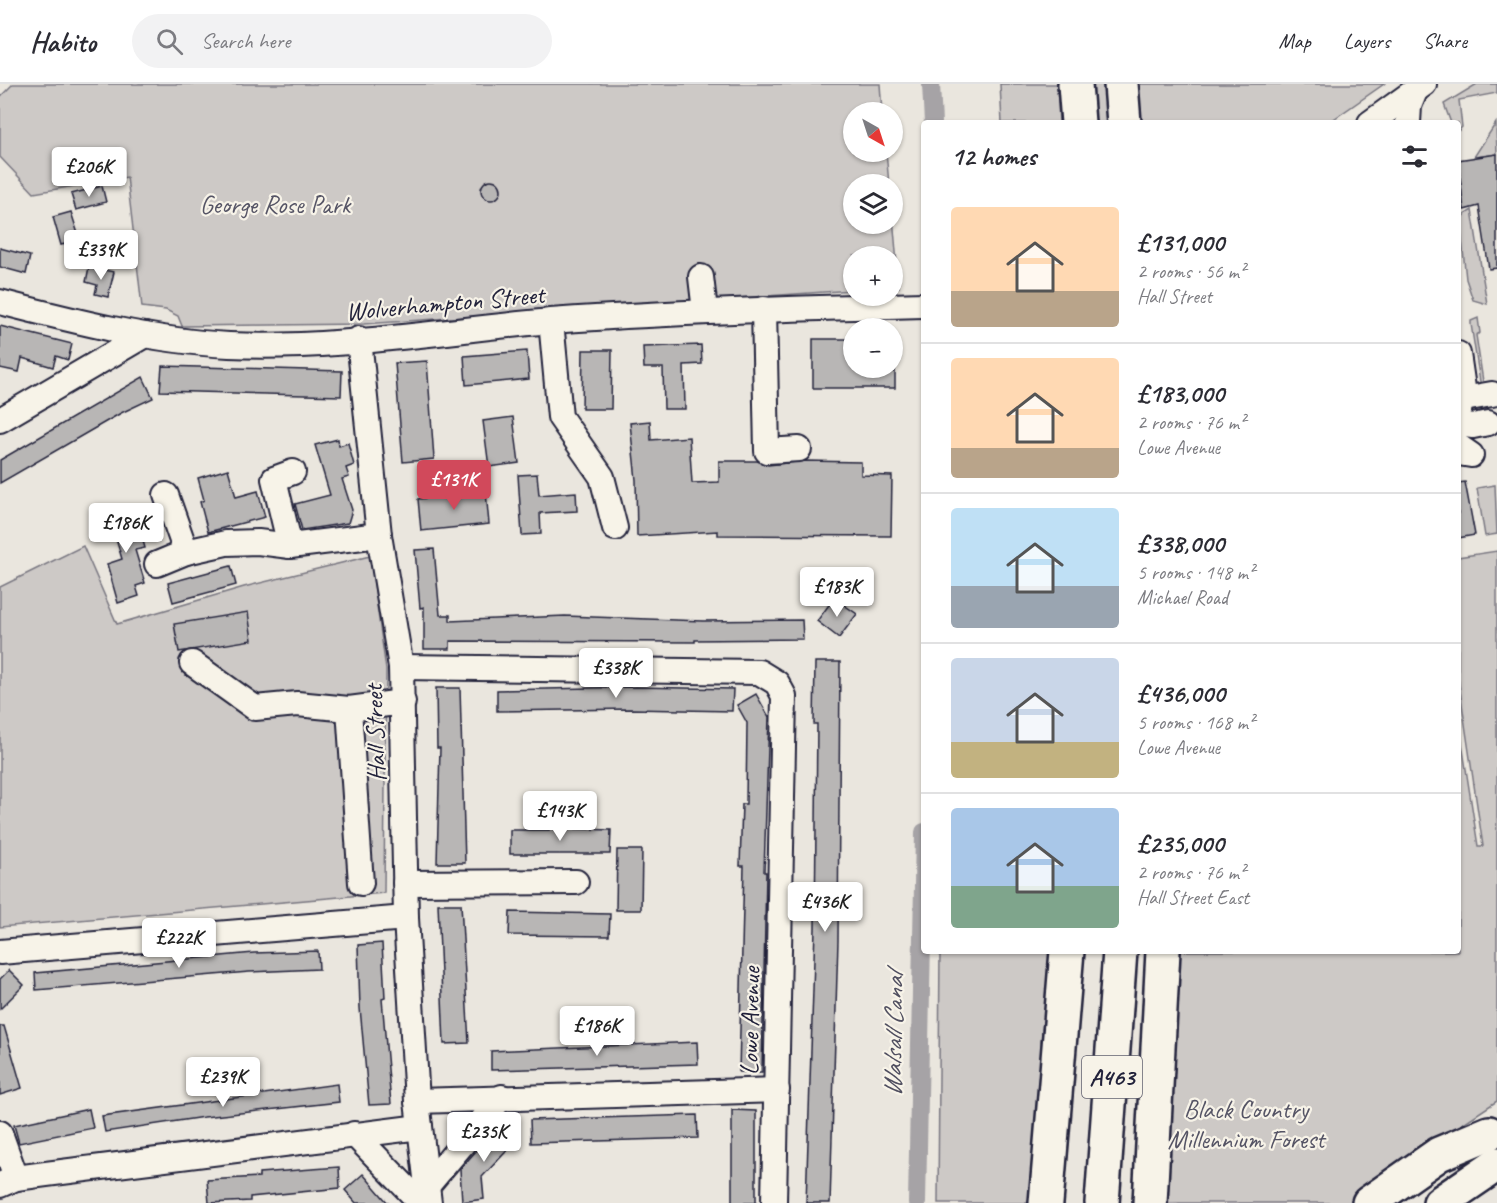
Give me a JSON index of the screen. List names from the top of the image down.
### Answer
{
  "streets": {
    "highway": ["A463"],
    "street": ["Wolverhampton Street", "Hall Street", "Lowe Avenue"]
  },
  "crossings": [
    ["Wolverhampton Street", "Hall Street"],
    ["Hall Street", "Lowe Avenue"]
  ],
  "water": ["Walsall Canal"],
  "parks": ["George Rose Park", "Black Country Millennium Forest"],
  "north": "bottom right",
  "page": {
    "header": "Habito",
    "search": "Search here",
    "nav": ["Map", "Layers", "Share"],
    "map_buttons": ["+", "−"],
    "heading": "12 homes",
    "price": [
      "£206K",
      "£339K",
      "£131K",
      "£186K",
      "£183K",
      "£338K",
      "£143K",
      "£436K",
      "£222K",
      "£186K",
      "£239K",
      "£235K"
    ],
    "list": [
      {
        "name": "£131,000",
        "note": "2 rooms · 56 m² · Hall Street"
      },
      {
        "name": "£183,000",
        "note": "2 rooms · 76 m² · Lowe Avenue"
      },
      {
        "name": "£338,000",
        "note": "5 rooms · 148 m² · Michael Road"
      },
      {
        "name": "£436,000",
        "note": "5 rooms · 168 m² · Lowe Avenue"
      },
      {
        "name": "£235,000",
        "note": "2 rooms · 76 m² · Hall Street East"
      }
    ]
  }
}
